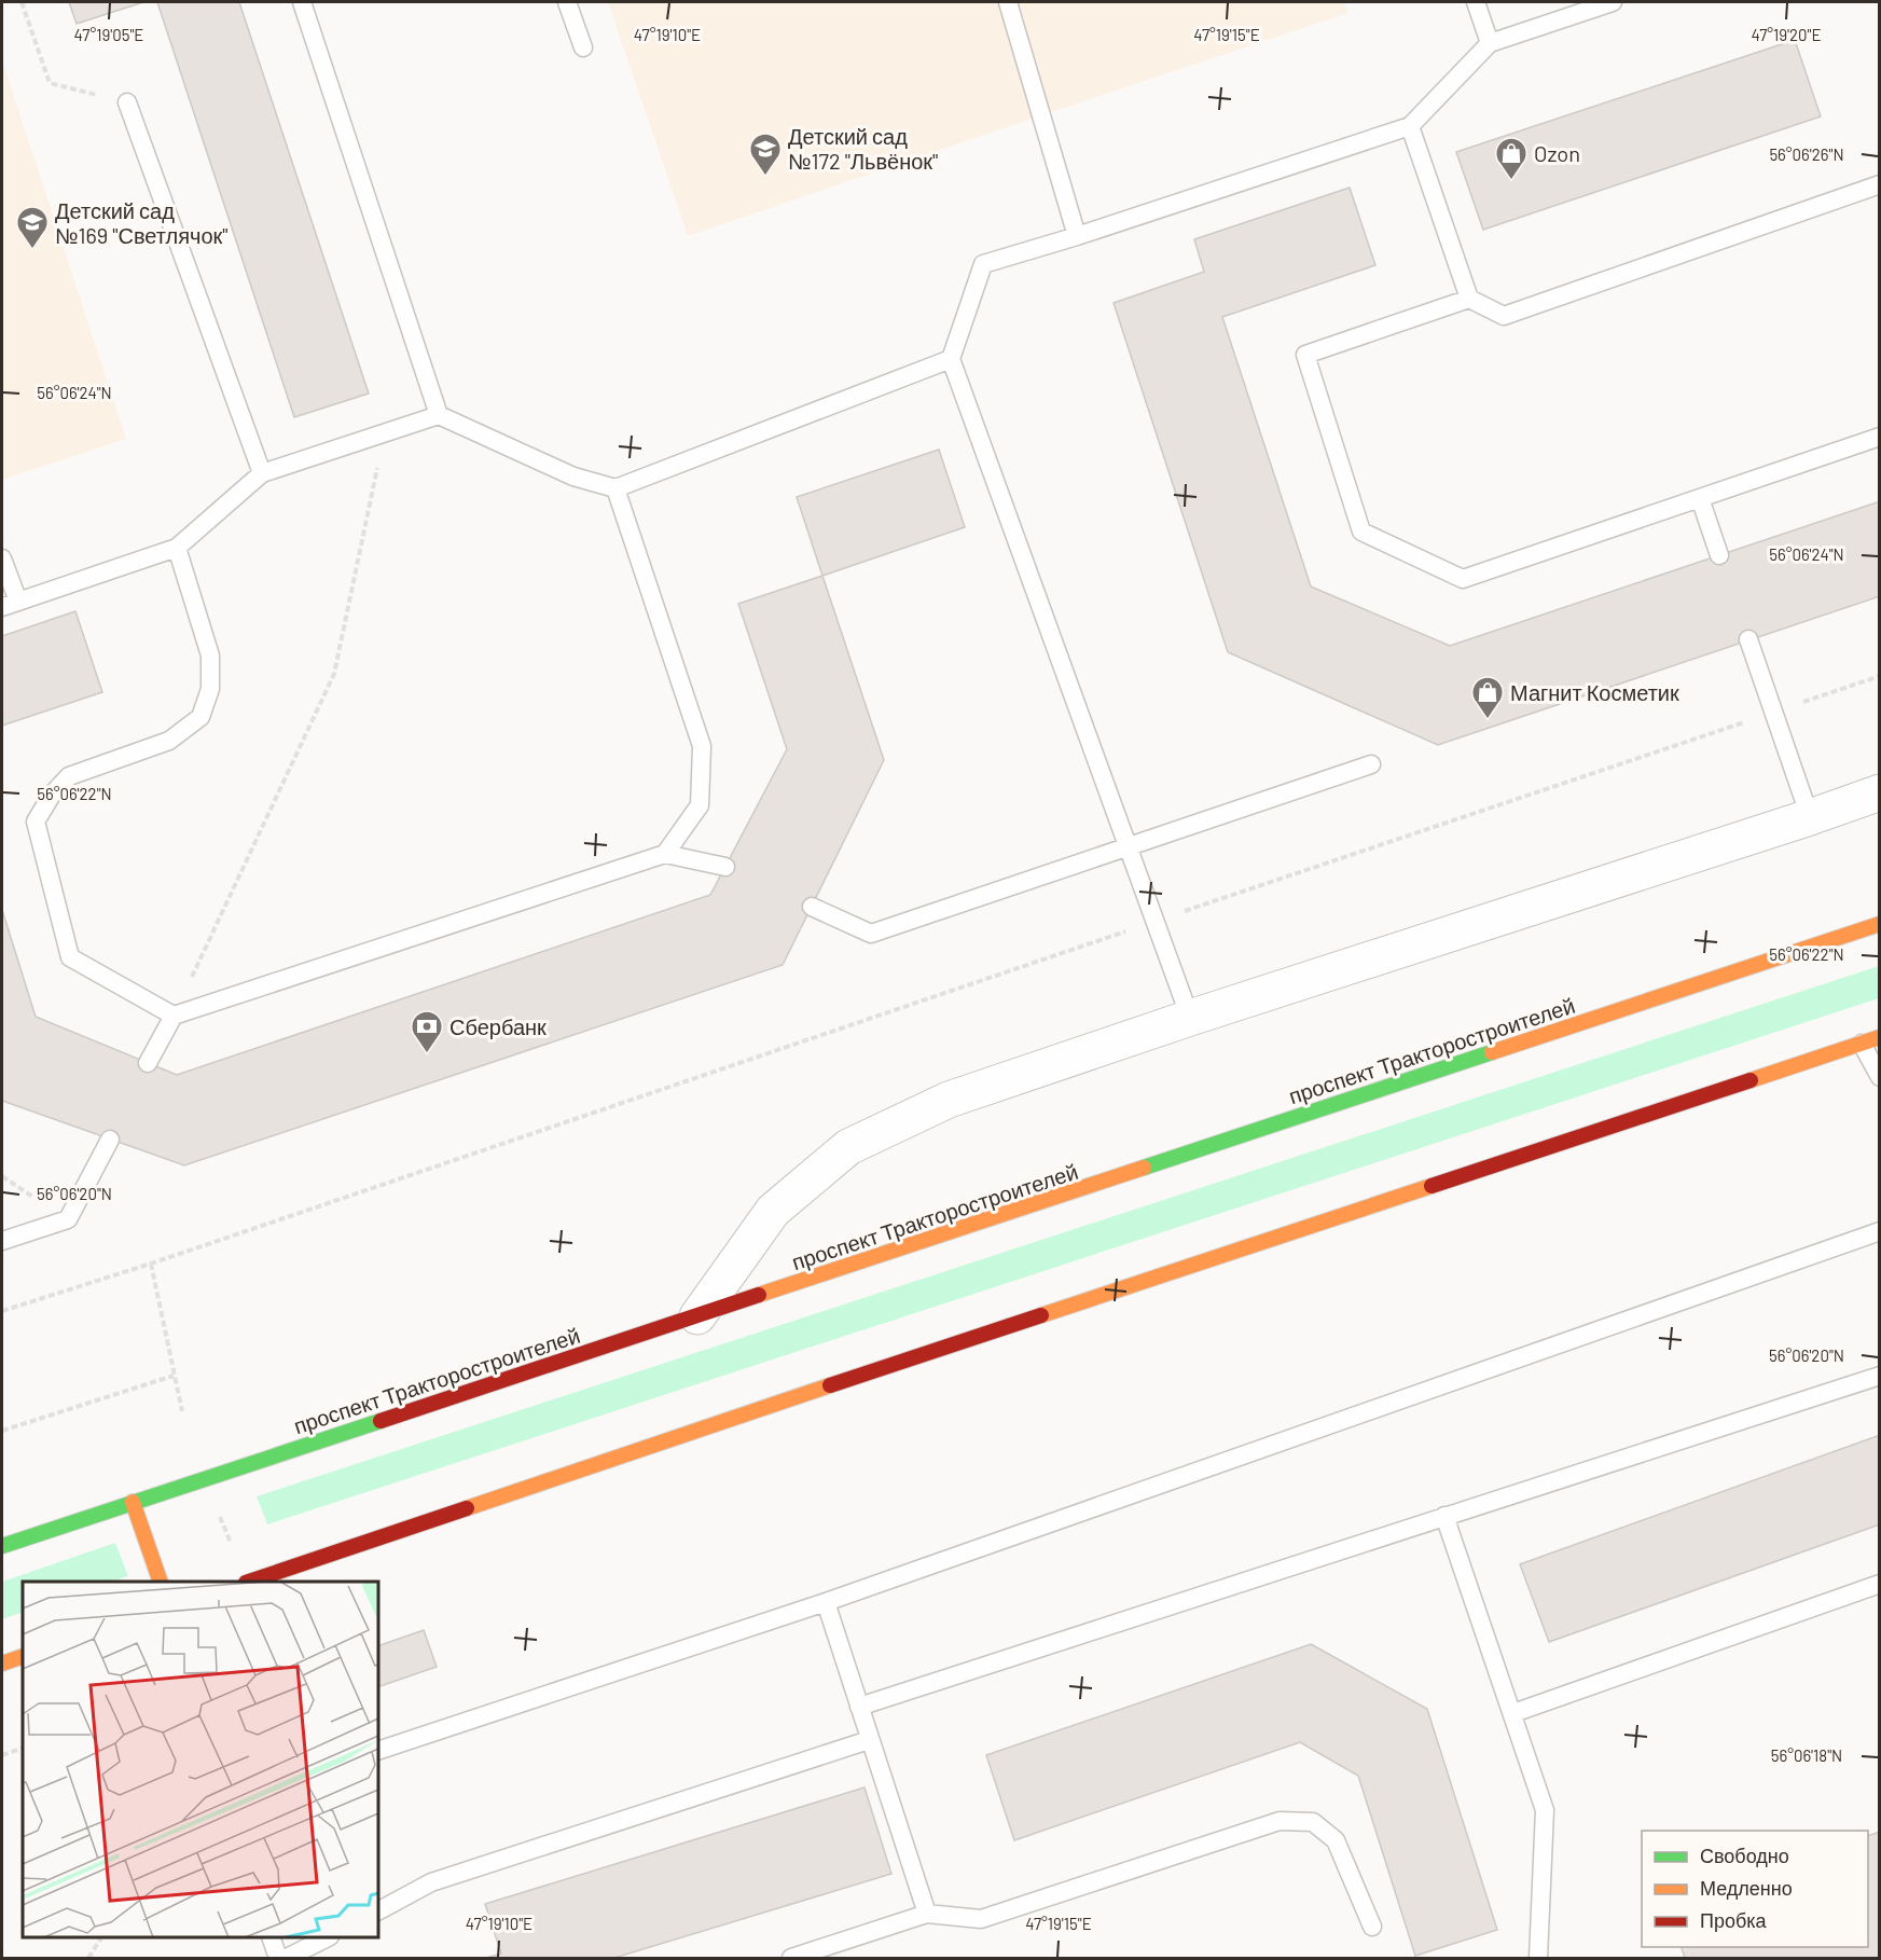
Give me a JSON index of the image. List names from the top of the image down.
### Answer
{
  "streets": {
    "main road": ["проспект Тракторостроителей"]
  },
  "places": {
    "school or university": ["Детский сад №172 \"Львёнок\"", "Детский сад №169 \"Светлячок\""],
    "shop": ["Ozon", "Магнит Косметик"],
    "bank": ["Сбербанк"]
  },
  "legend": ["Свободно", "Медленно", "Пробка"],
  "coordinates": [
    "47°19'05\"E",
    "47°19'10\"E",
    "47°19'15\"E",
    "47°19'20\"E",
    "56°06'26\"N",
    "56°06'24\"N",
    "56°06'22\"N",
    "56°06'20\"N",
    "56°06'18\"N"
  ]
}
